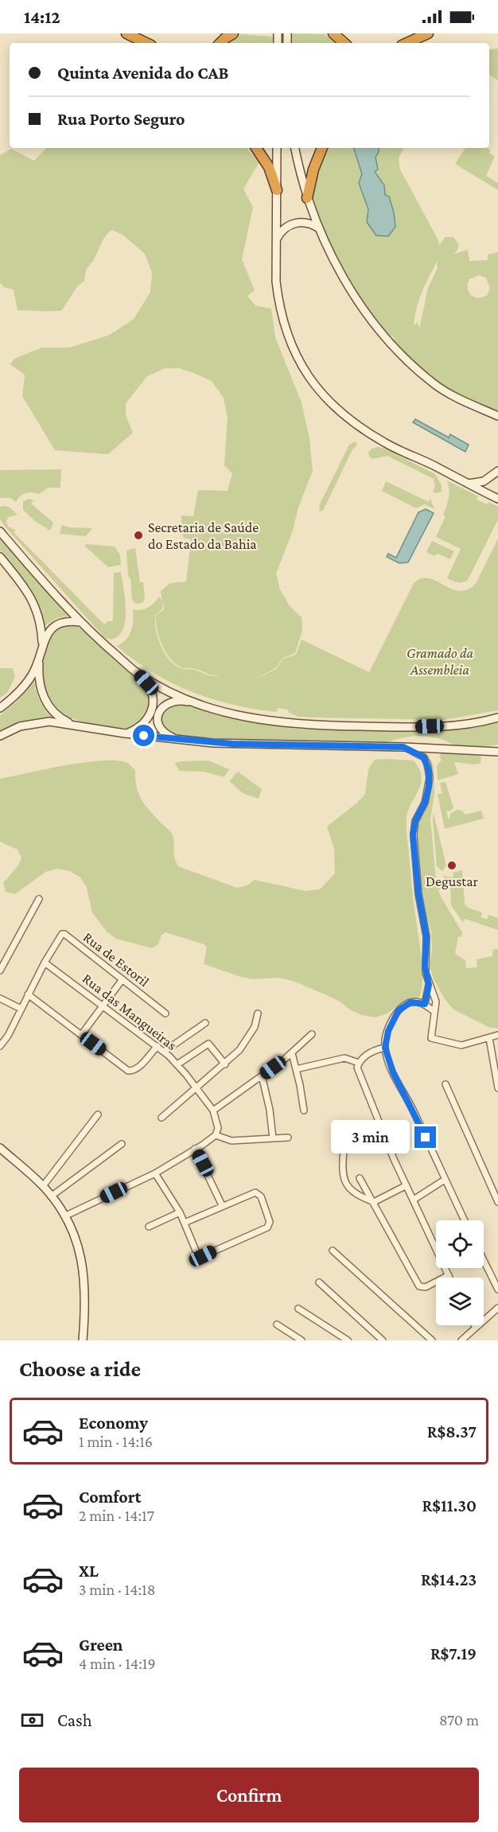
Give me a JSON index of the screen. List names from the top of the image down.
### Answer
{
  "streets": {
    "street": ["Rua de Estoril", "Rua das Mangueiras"]
  },
  "crossings": [
    ["Rua de Estoril", "Rua das Mangueiras"]
  ],
  "parks": ["Gramado da Assembleia"],
  "places": ["Secretaria de Saúde do Estado da Bahia", "Degustar"],
  "page": {
    "status": "14:12",
    "banner": ["Quinta Avenida do CAB", "Rua Porto Seguro"],
    "bubble": "3 min",
    "heading": "Choose a ride",
    "list": [
      {
        "name": "Economy",
        "note": "1 min · 14:16",
        "value": "R$8.37"
      },
      {
        "name": "Comfort",
        "note": "2 min · 14:17",
        "value": "R$11.30"
      },
      {
        "name": "XL",
        "note": "3 min · 14:18",
        "value": "R$14.23"
      },
      {
        "name": "Green",
        "note": "4 min · 14:19",
        "value": "R$7.19"
      }
    ],
    "pay": ["Cash", "870 m"],
    "buttons": "Confirm"
  }
}
